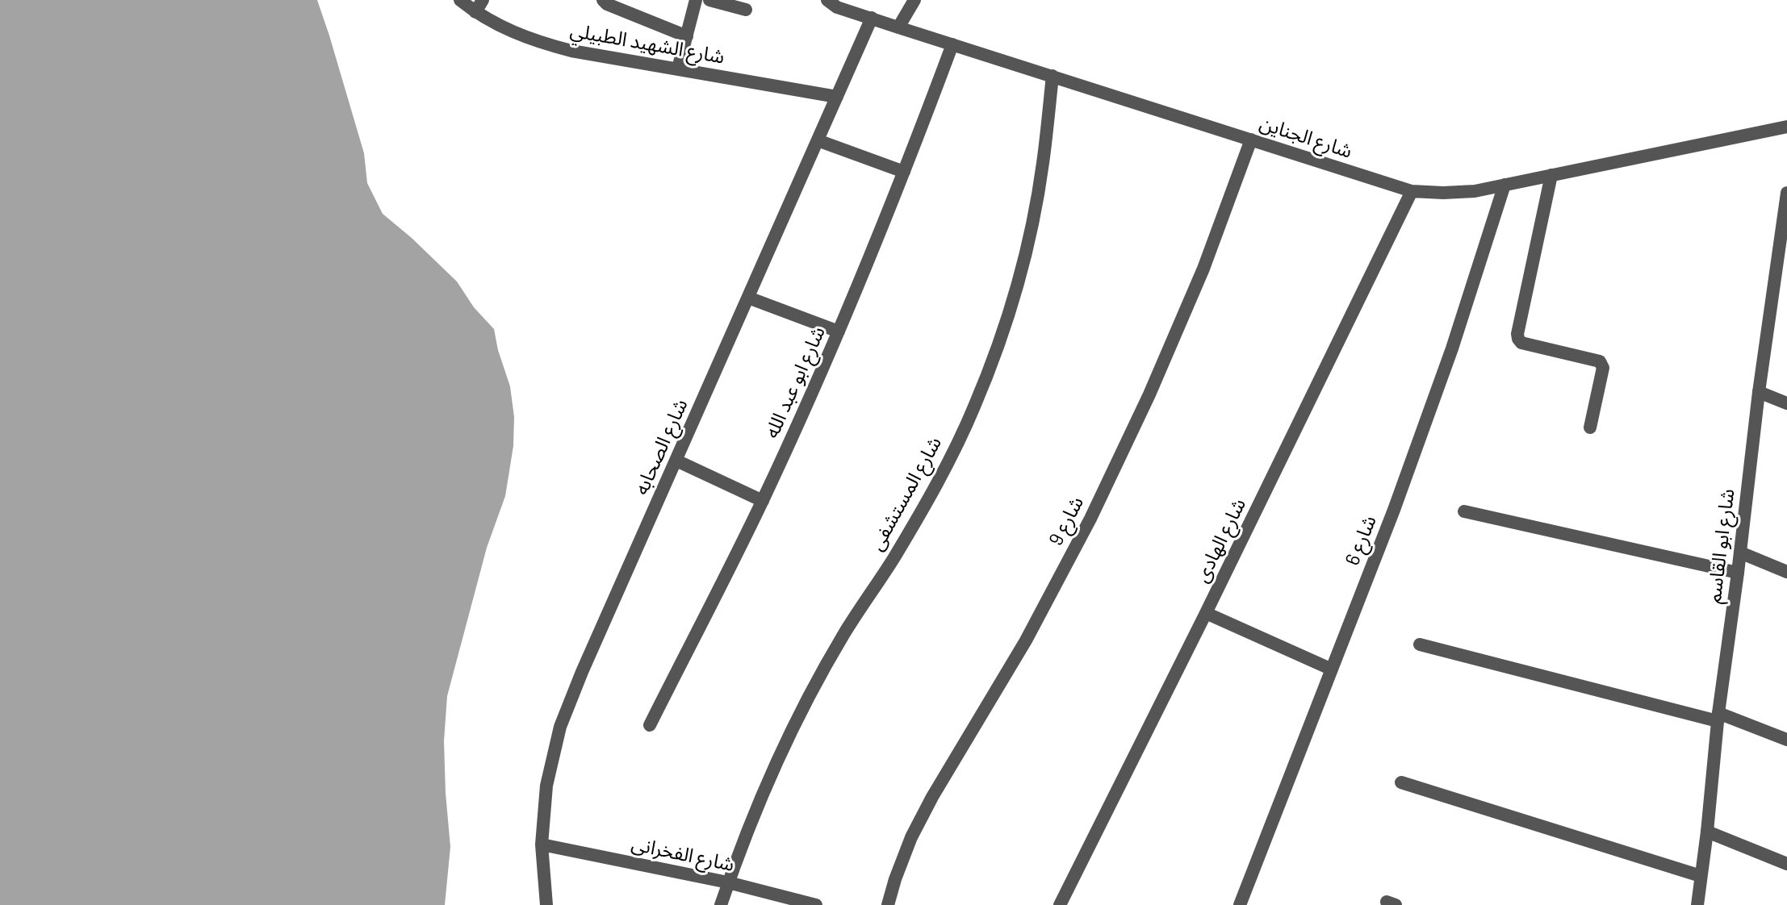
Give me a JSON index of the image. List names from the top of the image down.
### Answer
{
  "streets": {
    "street": [
      "شارع الشهيد الطبيلي",
      "شارع الجناين",
      "شارع ابو عبد الله",
      "شارع الصحابه",
      "شارع المستشفى",
      "شارع 9",
      "شارع الهادى",
      "شارع 6",
      "شارع ابو القاسم",
      "شارع الفخرانى"
    ]
  },
  "crossings": [
    ["شارع الشهيد الطبيلي", "شارع الصحابه"],
    ["شارع الجناين", "شارع ابو عبد الله"],
    ["شارع الجناين", "شارع الصحابه"],
    ["شارع الجناين", "شارع المستشفى"],
    ["شارع الجناين", "شارع 9"],
    ["شارع الجناين", "شارع الهادى"],
    ["شارع الجناين", "شارع 6"],
    ["شارع الصحابه", "شارع الفخرانى"],
    ["شارع المستشفى", "شارع الفخرانى"]
  ]
}
